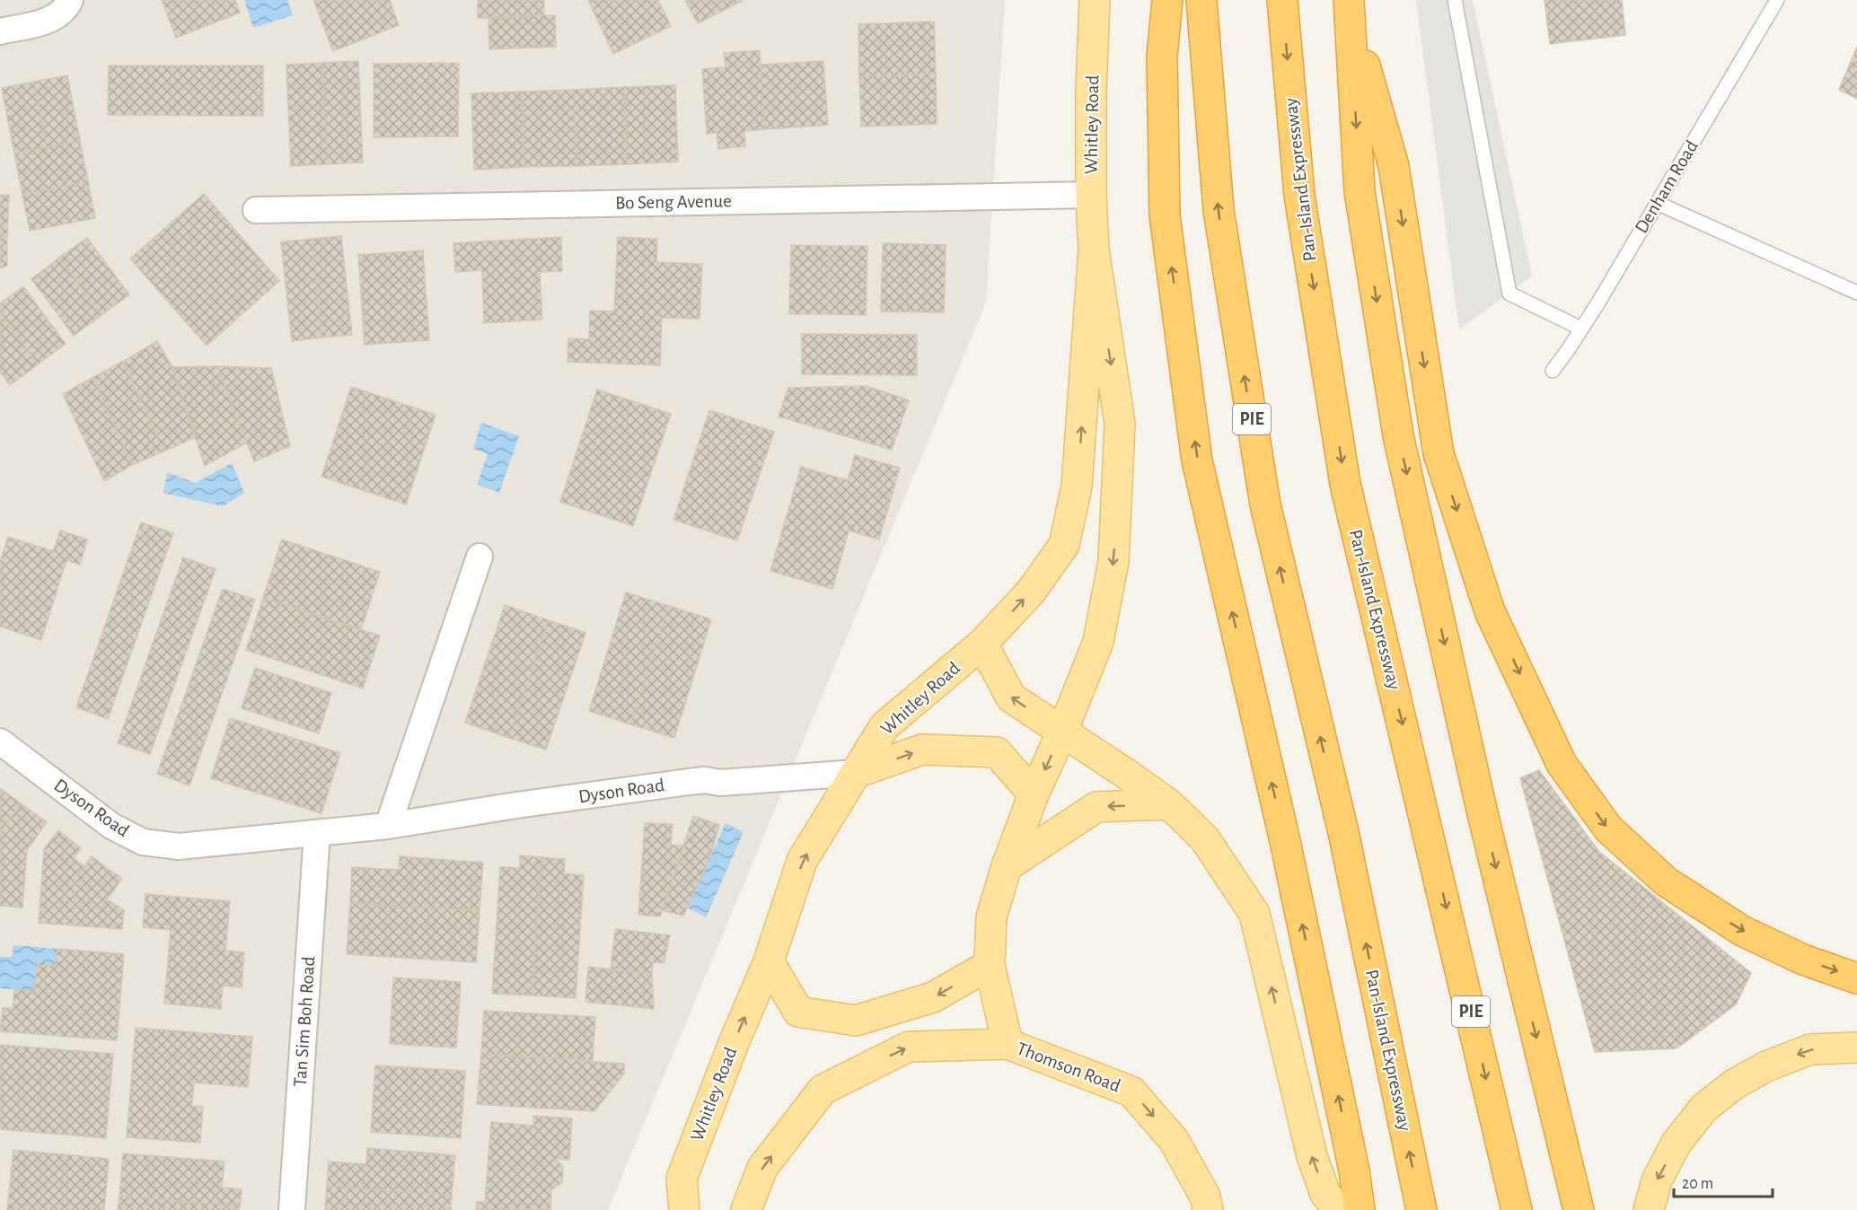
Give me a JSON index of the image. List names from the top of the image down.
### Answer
{
  "streets": {
    "highway": ["Pan-Island Expressway", "PIE"],
    "main road": ["Whitley Road", "Thomson Road"],
    "street": ["Bo Seng Avenue", "Dyson Road", "Tan Sim Boh Road"],
    "lane": ["Denham Road"]
  },
  "crossings": [
    ["Whitley Road", "Bo Seng Avenue"],
    ["Whitley Road", "Dyson Road"],
    ["Dyson Road", "Tan Sim Boh Road"]
  ],
  "scale_bar": "20 m"
}
